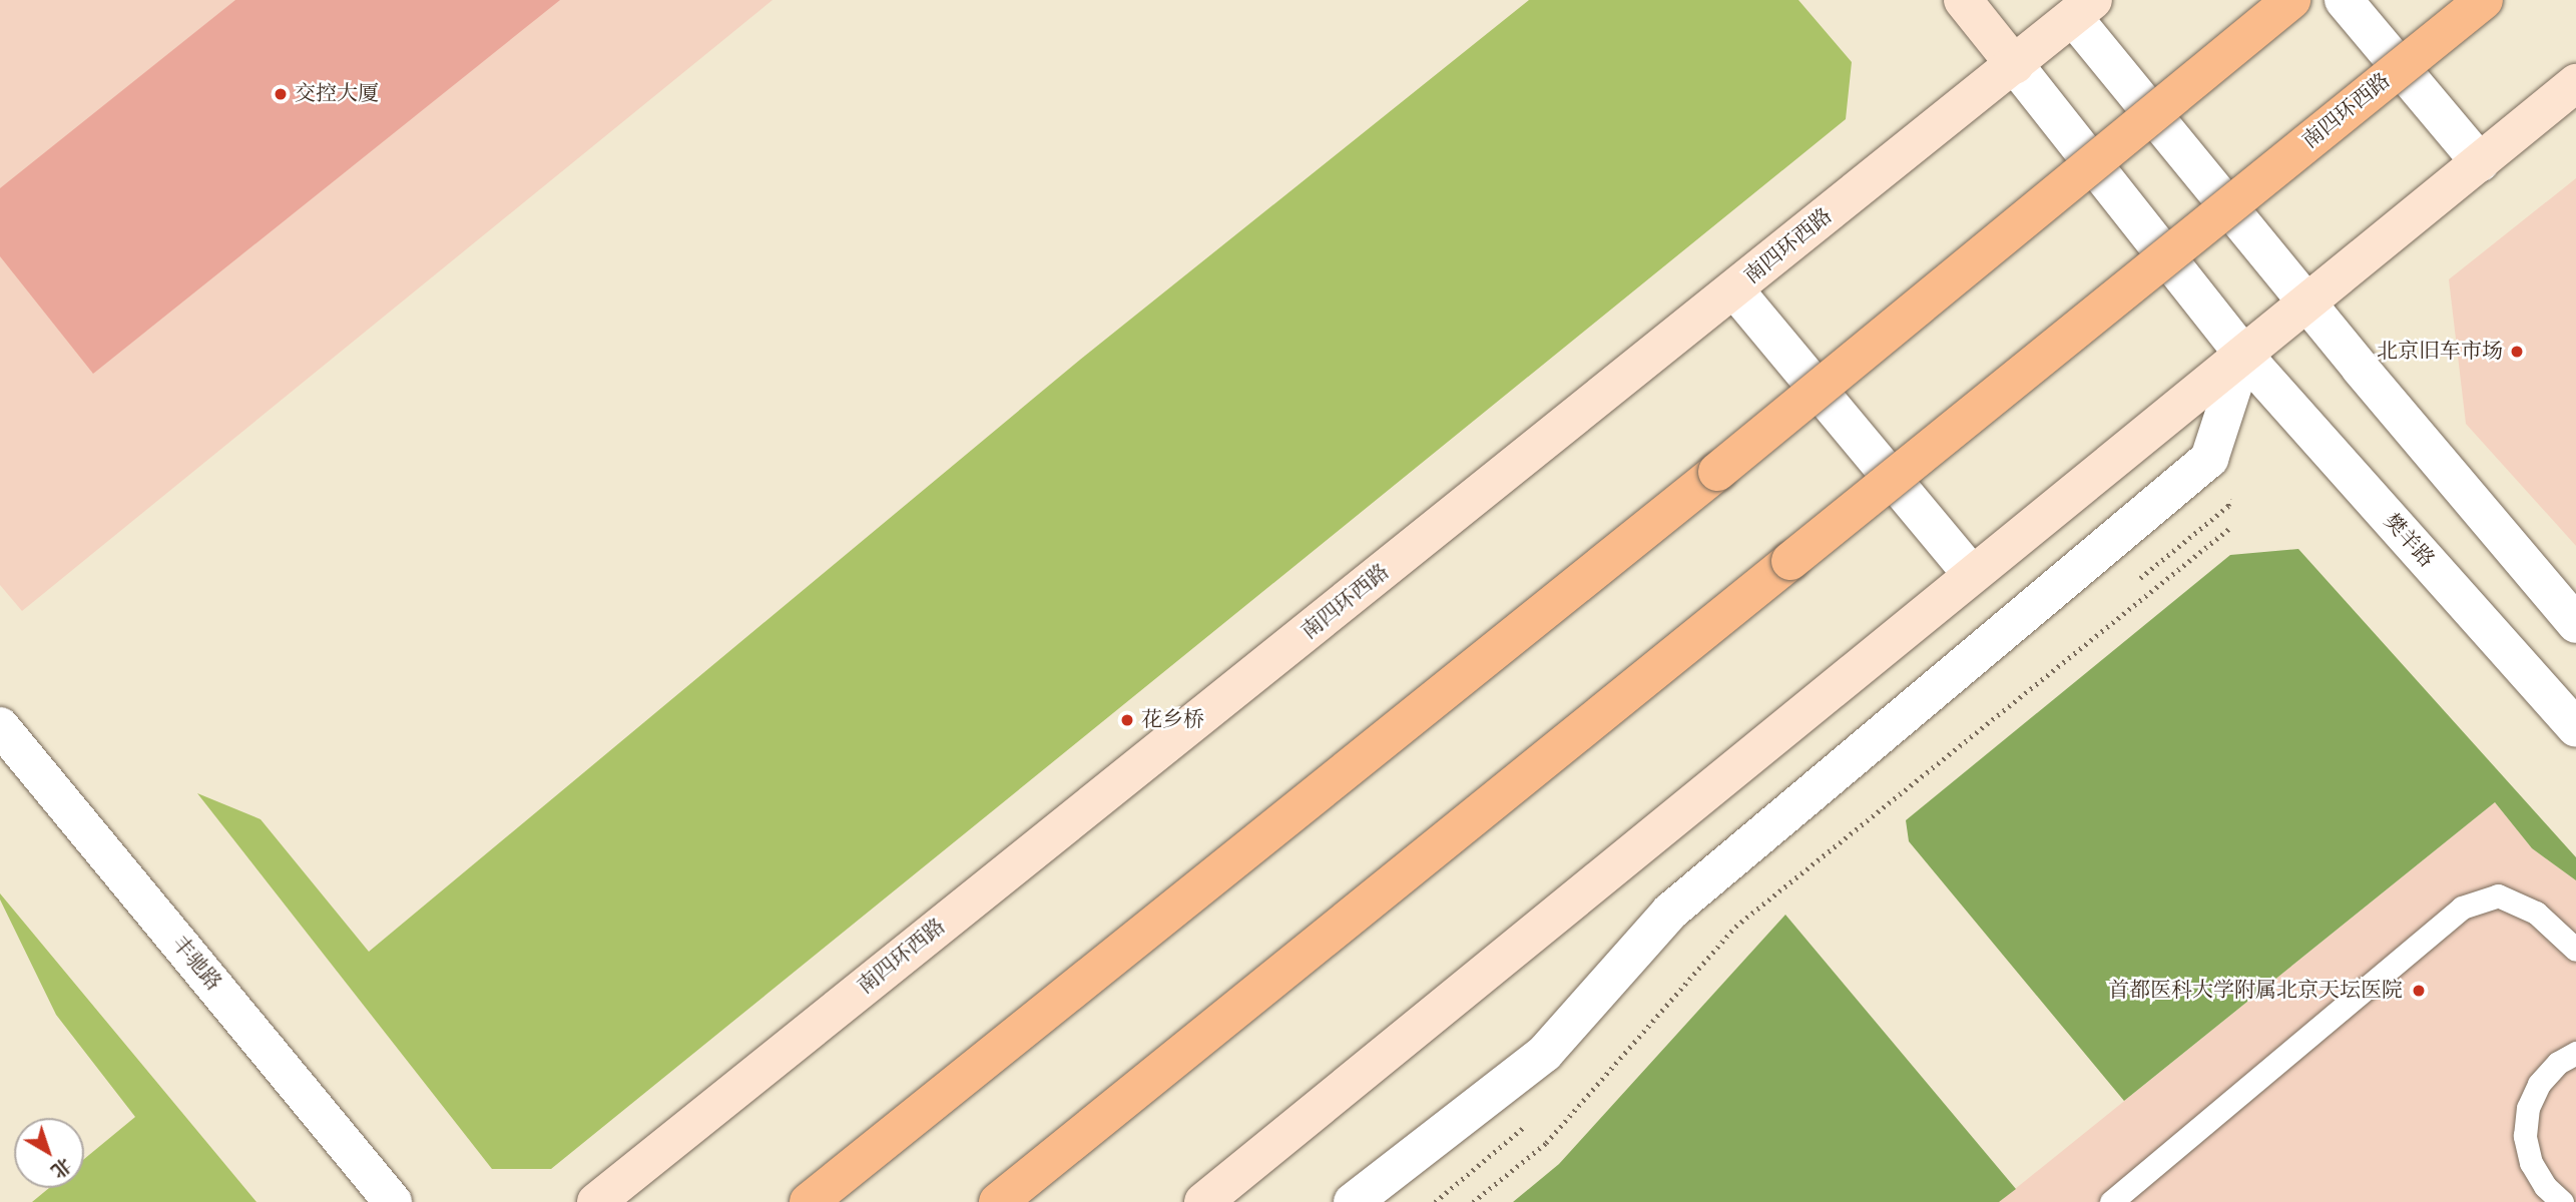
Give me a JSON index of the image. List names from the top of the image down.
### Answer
{
  "streets": {
    "highway": ["南四环西路"],
    "street": ["樊羊路", "丰驰路"]
  },
  "crossings": [
    ["南四环西路", "樊羊路"]
  ],
  "places": [
    "交控大厦",
    "北京旧车市场",
    "花乡桥",
    "首都医科大学附属北京天坛医院"
  ],
  "north": "bottom right"
}
